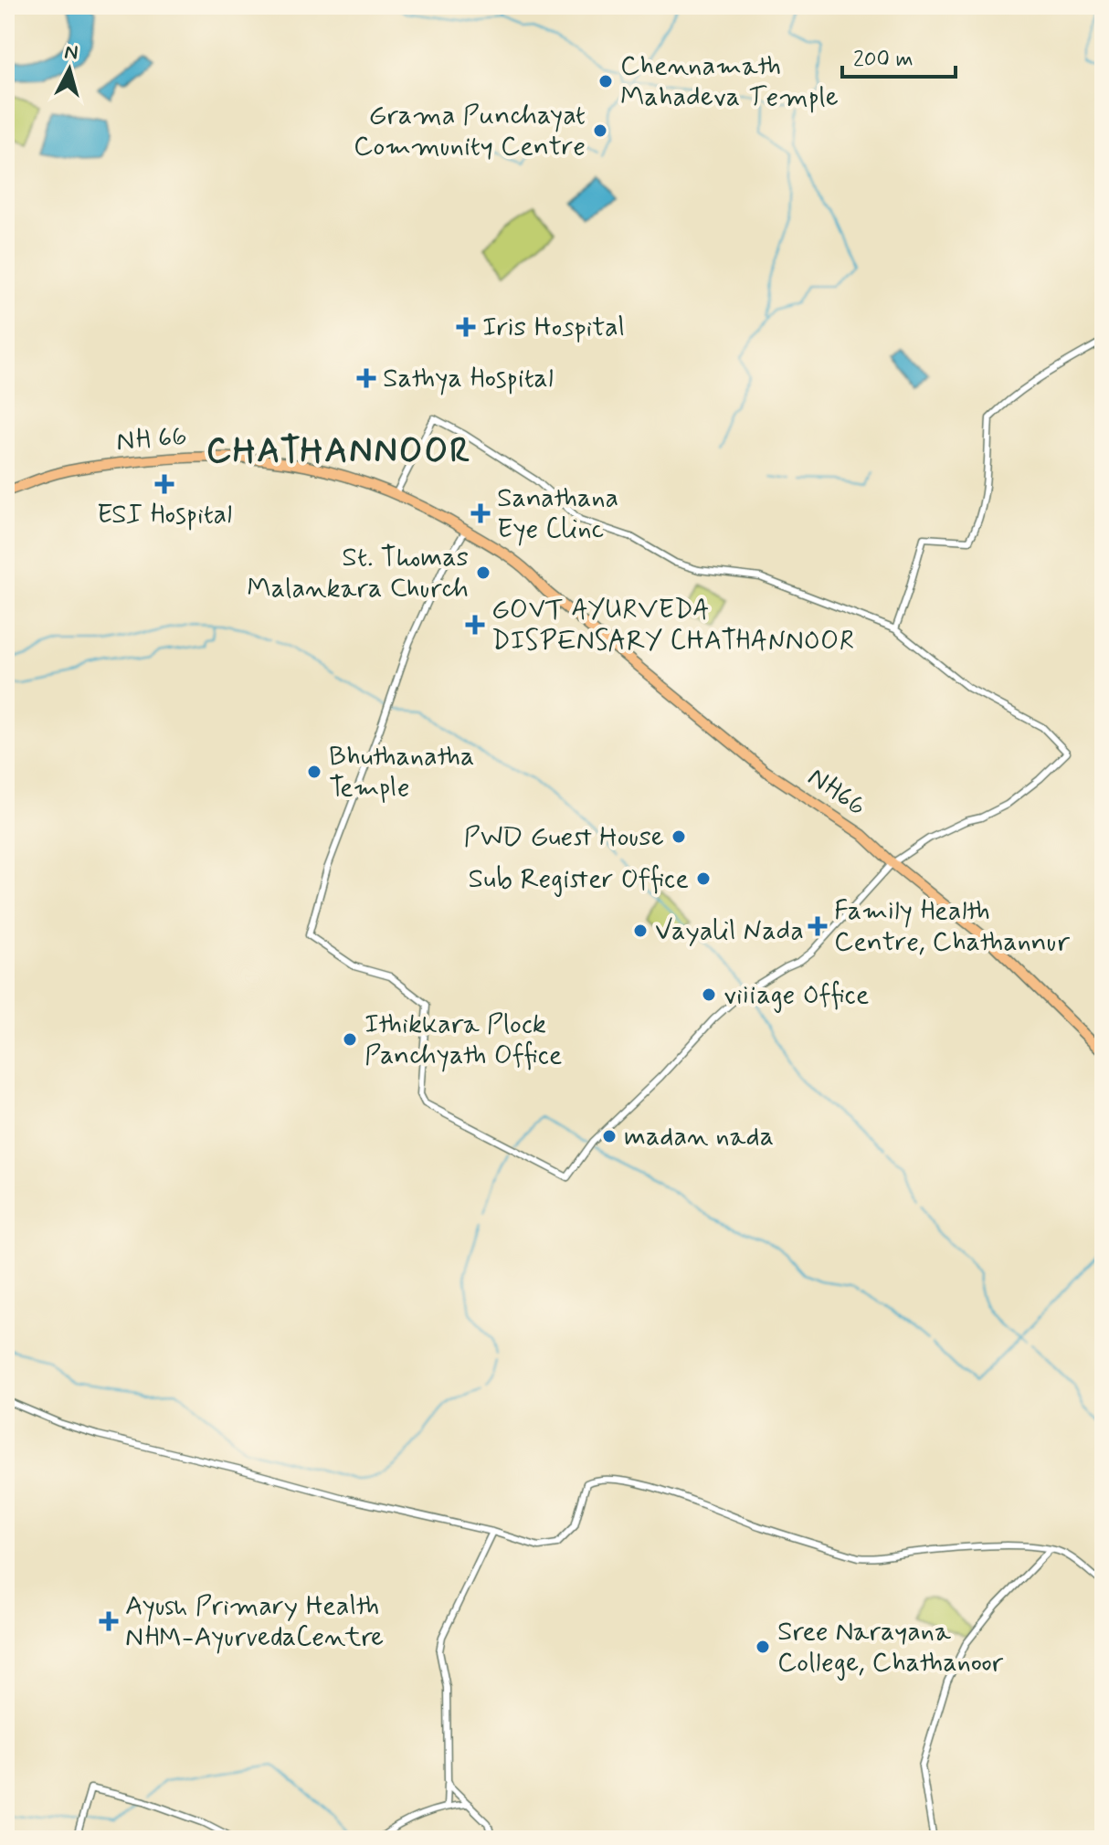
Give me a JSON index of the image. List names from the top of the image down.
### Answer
{
  "streets": {
    "highway": ["NH 66", "NH66"]
  },
  "crossings": [
    ["NH 66", "NH66"]
  ],
  "districts": ["CHATHANNOOR"],
  "places": {
    "other": [
      "Chennamath Mahadeva Temple",
      "Grama Punchayat Community Centre",
      "St. Thomas Malankara Church",
      "Bhuthanatha Temple",
      "PWD Guest House",
      "Sub Register Office",
      "Vayalil Nada",
      "viiiage Office",
      "Ithikkara Plock Panchyath Office",
      "madan nada",
      "Sree Narayana College, Chathanoor"
    ],
    "health": [
      "Iris Hospital",
      "Sathya Hospital",
      "ESI Hospital",
      "Sanathana Eye Clinc",
      "GOVT AYURVEDA DISPENSARY CHATHANNOOR",
      "Family Health Centre, Chathannur",
      "Ayush Primary Health NHM-AyurvedaCentre"
    ]
  },
  "scale_bar": "200 m",
  "north": "top"
}
